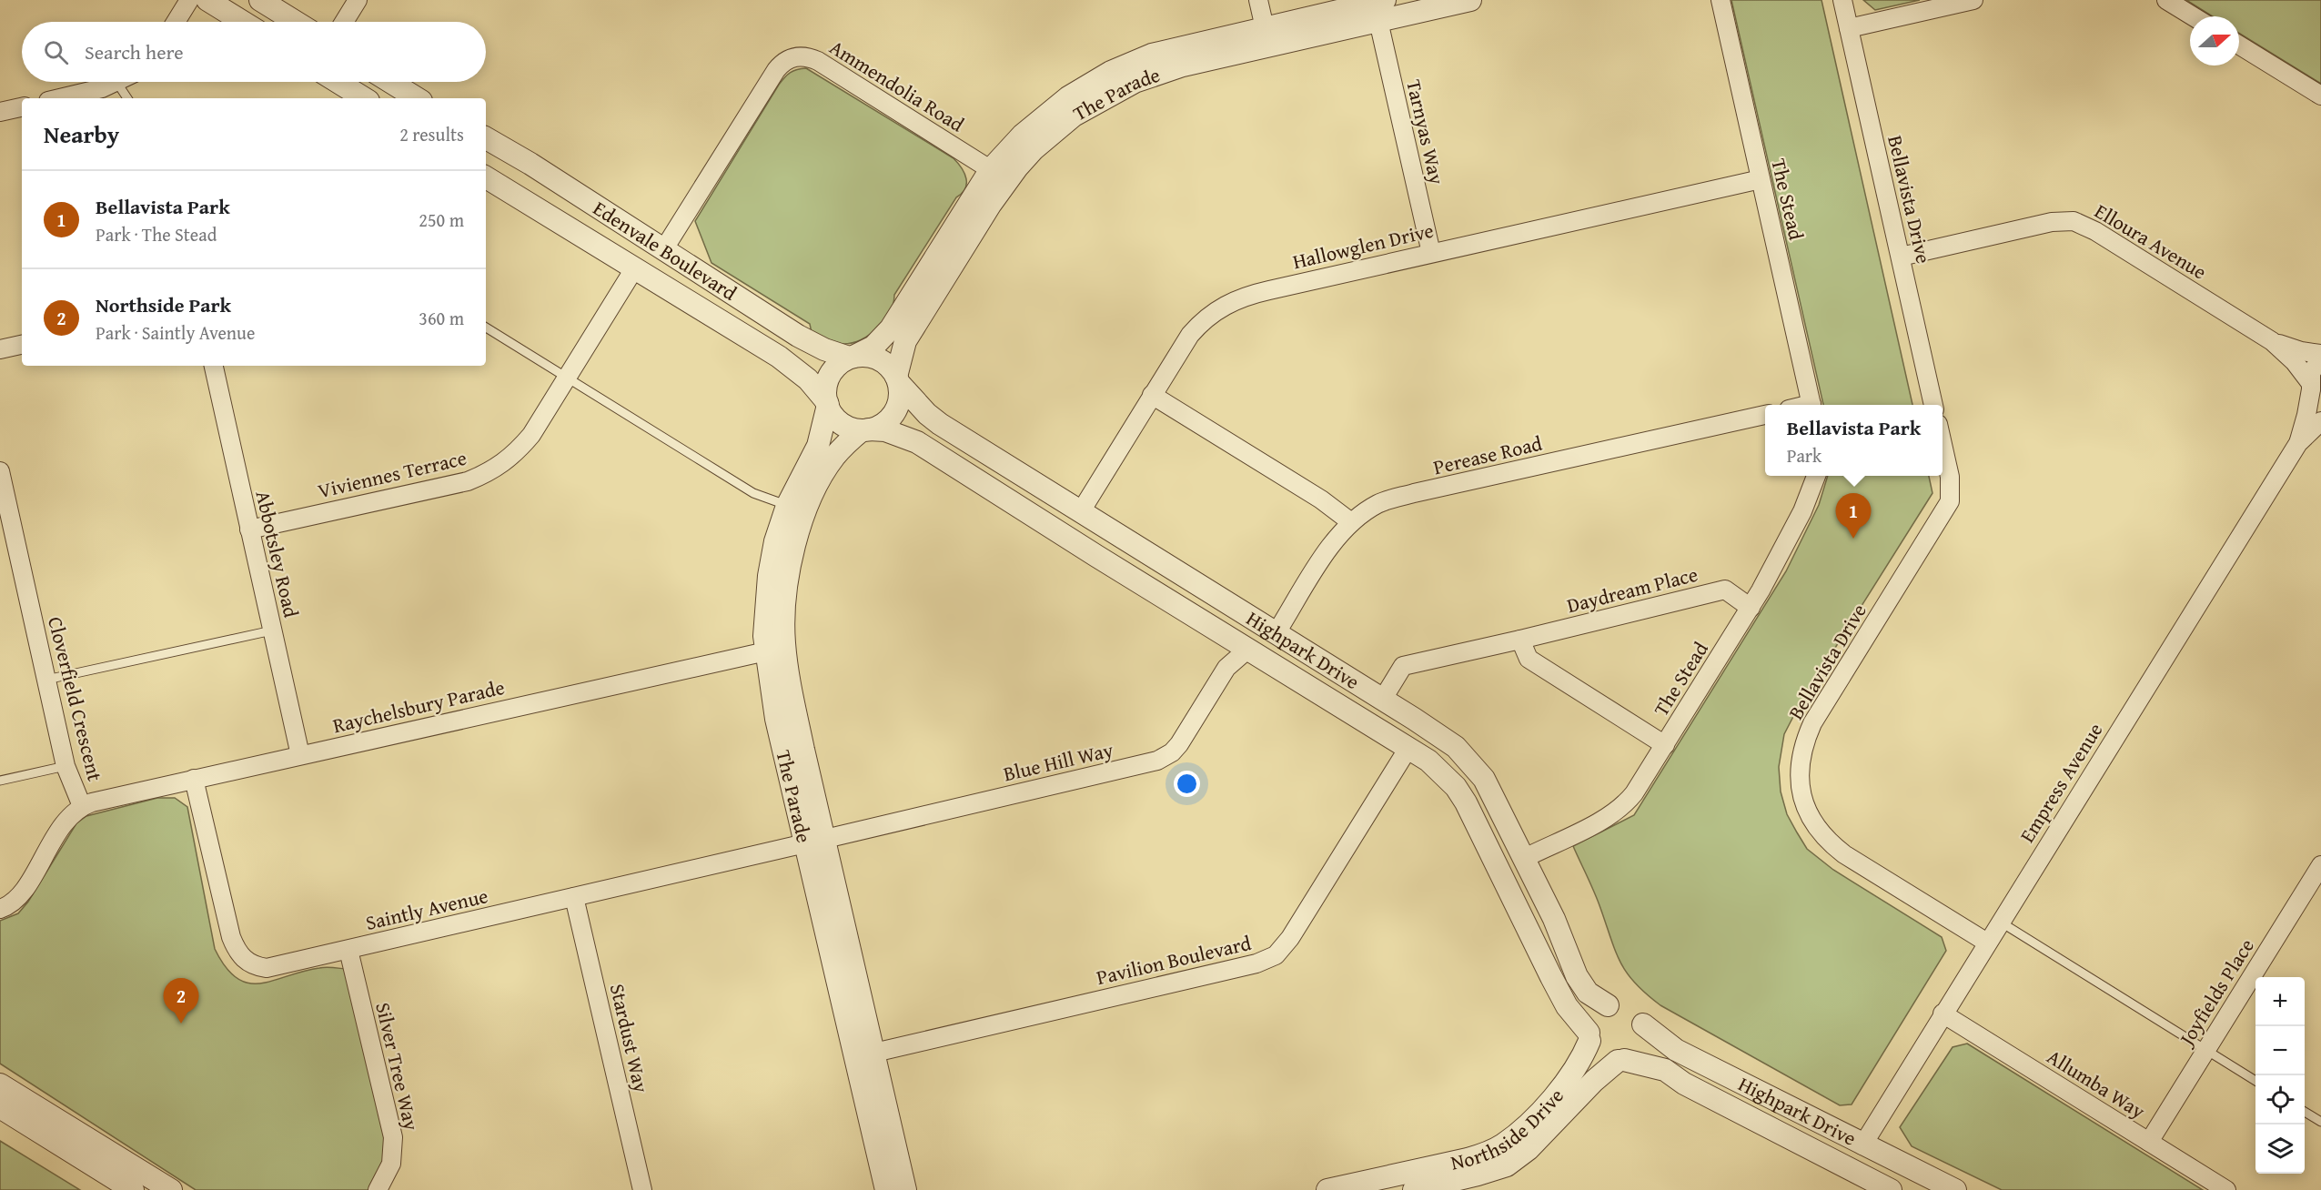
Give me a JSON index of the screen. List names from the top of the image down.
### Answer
{
  "streets": {
    "street": [
      "Ammendolia Road",
      "The Parade",
      "Tarnyas Way",
      "The Stead",
      "Bellavista Drive",
      "Elloura Avenue",
      "Hallowglen Drive",
      "Edenvale Boulevard",
      "Perease Road",
      "Viviennes Terrace",
      "Abbotsley Road",
      "Daydream Place",
      "Highpark Drive",
      "Cloverfield Crescent",
      "Raychelsbury Parade",
      "Blue Hill Way",
      "Empress Avenue",
      "Saintly Avenue",
      "Pavilion Boulevard",
      "Joyfields Place",
      "Stardust Way",
      "Silver Tree Way",
      "Allumba Way",
      "Northside Drive"
    ]
  },
  "crossings": [
    ["Ammendolia Road", "The Parade"],
    ["Ammendolia Road", "Edenvale Boulevard"],
    ["The Parade", "Tarnyas Way"],
    ["The Parade", "Edenvale Boulevard"],
    ["The Parade", "Highpark Drive"],
    ["The Parade", "Raychelsbury Parade"],
    ["The Parade", "Blue Hill Way"],
    ["The Parade", "Saintly Avenue"],
    ["The Parade", "Pavilion Boulevard"],
    ["Tarnyas Way", "Hallowglen Drive"],
    ["The Stead", "Hallowglen Drive"],
    ["The Stead", "Daydream Place"],
    ["The Stead", "Highpark Drive"],
    ["Bellavista Drive", "Elloura Avenue"],
    ["Bellavista Drive", "Empress Avenue"],
    ["Elloura Avenue", "Empress Avenue"],
    ["Hallowglen Drive", "Highpark Drive"],
    ["Edenvale Boulevard", "Viviennes Terrace"],
    ["Edenvale Boulevard", "Highpark Drive"],
    ["Perease Road", "Highpark Drive"],
    ["Viviennes Terrace", "Abbotsley Road"],
    ["Abbotsley Road", "Raychelsbury Parade"],
    ["Daydream Place", "Highpark Drive"],
    ["Highpark Drive", "Blue Hill Way"],
    ["Highpark Drive", "Empress Avenue"],
    ["Highpark Drive", "Pavilion Boulevard"],
    ["Highpark Drive", "Northside Drive"],
    ["Cloverfield Crescent", "Raychelsbury Parade"],
    ["Raychelsbury Parade", "Saintly Avenue"],
    ["Blue Hill Way", "Saintly Avenue"],
    ["Empress Avenue", "Allumba Way"],
    ["Saintly Avenue", "Stardust Way"],
    ["Saintly Avenue", "Silver Tree Way"],
    ["Joyfields Place", "Allumba Way"]
  ],
  "north": "right",
  "page": {
    "search": "Search here",
    "heading": ["Nearby", "2 results"],
    "list": [
      {
        "mark": "1",
        "name": "Bellavista Park",
        "note": "Park · The Stead",
        "value": "250 m"
      },
      {
        "mark": "2",
        "name": "Northside Park",
        "note": "Park · Saintly Avenue",
        "value": "360 m"
      }
    ],
    "popup": ["Bellavista Park", "Park"],
    "pins": ["1", "2"],
    "map_buttons": ["+", "−"]
  }
}
